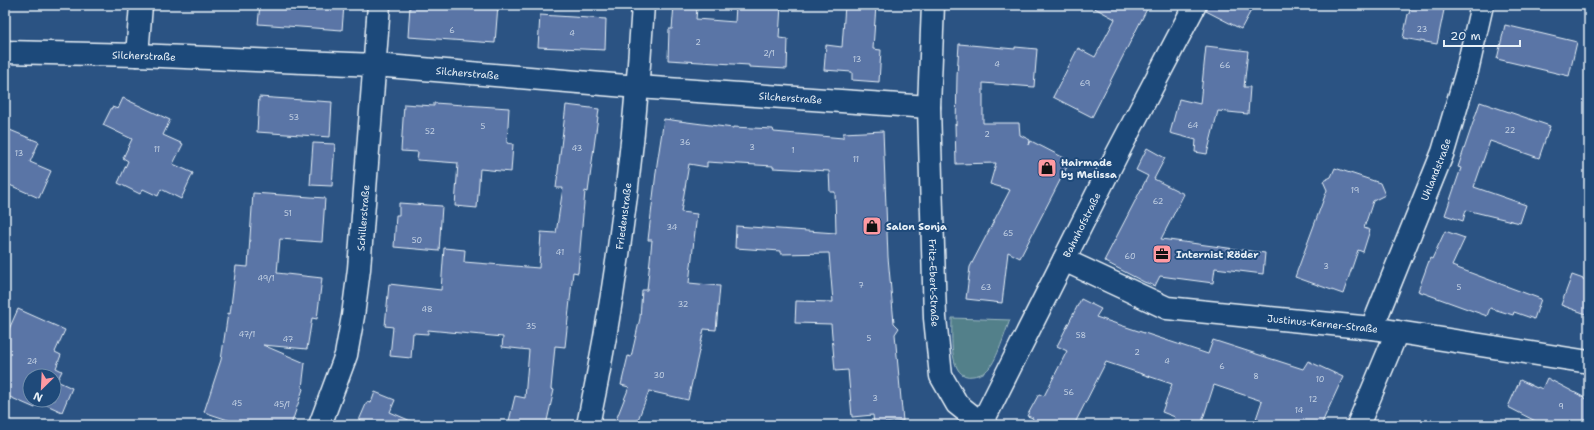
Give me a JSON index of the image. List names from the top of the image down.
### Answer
{
  "streets": {
    "street": [
      "Silcherstraße",
      "Uhlandstraße",
      "Friedenstraße",
      "Schillerstraße",
      "Bahnhofstraße",
      "Fritz-Ebert-Straße",
      "Justinus-Kerner-Straße"
    ]
  },
  "crossings": [
    ["Silcherstraße", "Friedenstraße"],
    ["Silcherstraße", "Schillerstraße"],
    ["Silcherstraße", "Fritz-Ebert-Straße"],
    ["Uhlandstraße", "Justinus-Kerner-Straße"],
    ["Bahnhofstraße", "Fritz-Ebert-Straße"],
    ["Bahnhofstraße", "Justinus-Kerner-Straße"]
  ],
  "places": {
    "shop": ["Hairmade by Melissa", "Salon Sonja"],
    "office": ["Internist Röder"]
  },
  "house_numbers": [
    "23",
    "6",
    "4",
    "2",
    "2/1",
    "13",
    "4",
    "66",
    "69",
    "53",
    "64",
    "5",
    "22",
    "52",
    "2",
    "36",
    "3",
    "43",
    "11",
    "1",
    "13",
    "11",
    "19",
    "62",
    "51",
    "34",
    "65",
    "50",
    "41",
    "60",
    "3",
    "49/1",
    "7",
    "63",
    "5",
    "32",
    "48",
    "35",
    "47/1",
    "58",
    "5",
    "47",
    "2",
    "24",
    "4",
    "6",
    "30",
    "8",
    "10",
    "56",
    "3",
    "12",
    "45",
    "45/1",
    "9",
    "14"
  ],
  "scale_bar": "20 m",
  "north": "bottom left"
}
